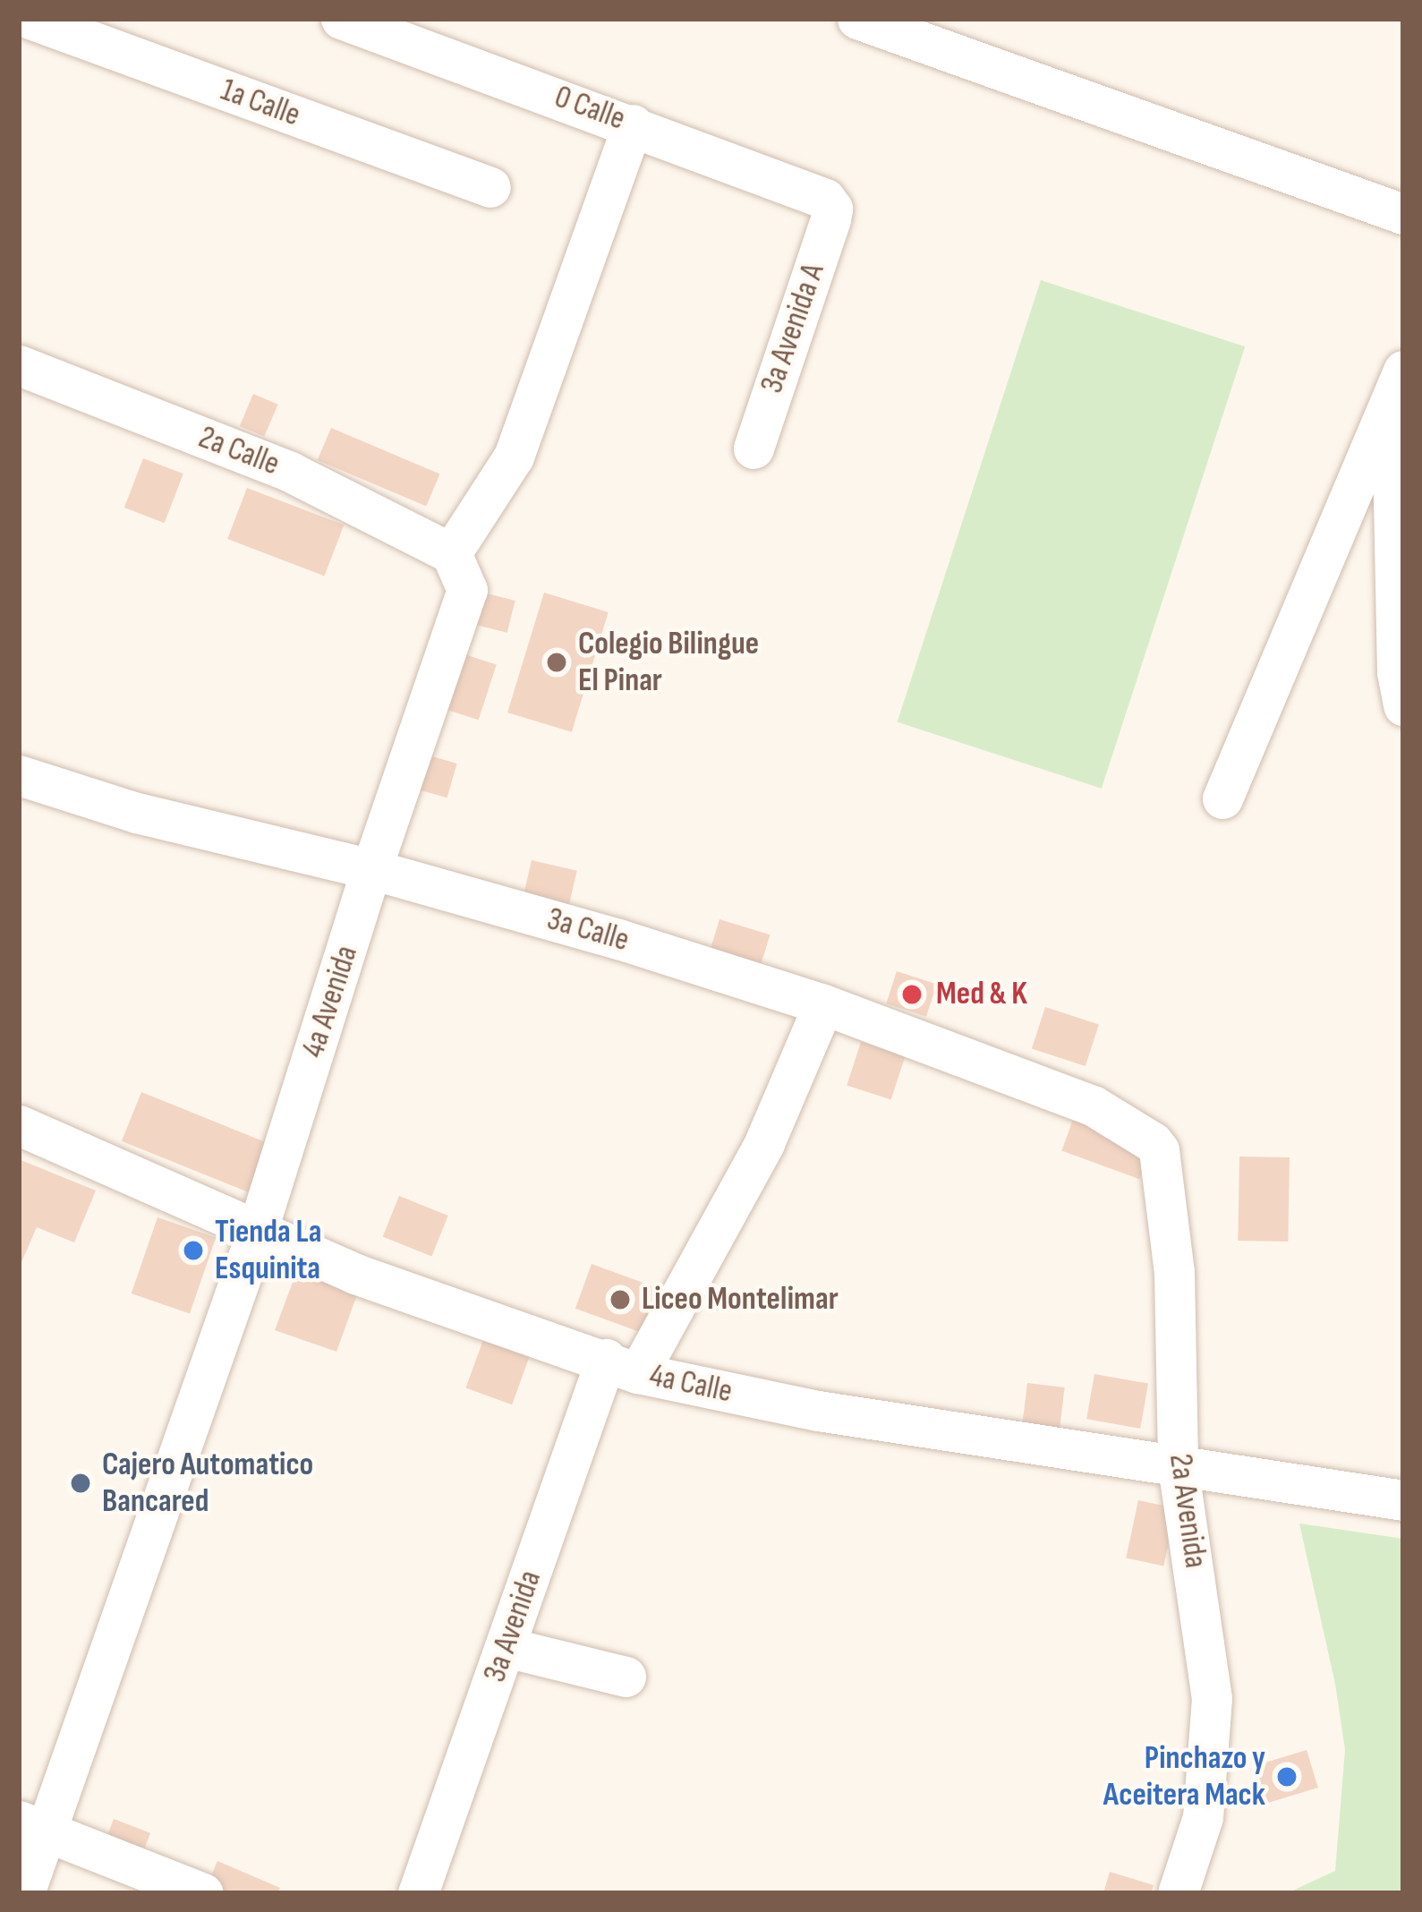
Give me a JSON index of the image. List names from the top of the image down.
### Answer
{
  "streets": {
    "street": [
      "1a Calle",
      "0 Calle",
      "3a Avenida A",
      "2a Calle",
      "3a Calle",
      "4a Avenida",
      "4a Calle",
      "2a Avenida",
      "3a Avenida"
    ]
  },
  "crossings": [
    ["0 Calle", "3a Avenida A"],
    ["2a Calle", "4a Avenida"],
    ["3a Calle", "4a Avenida"],
    ["3a Calle", "2a Avenida"],
    ["3a Calle", "3a Avenida"],
    ["4a Avenida", "4a Calle"],
    ["4a Calle", "2a Avenida"],
    ["4a Calle", "3a Avenida"]
  ],
  "places": [
    "Colegio Bilingue El Pinar",
    "Med & K",
    "Tienda La Esquinita",
    "Liceo Montelimar",
    "Cajero Automatico Bancared",
    "Pinchazo y Aceitera Mack"
  ]
}
